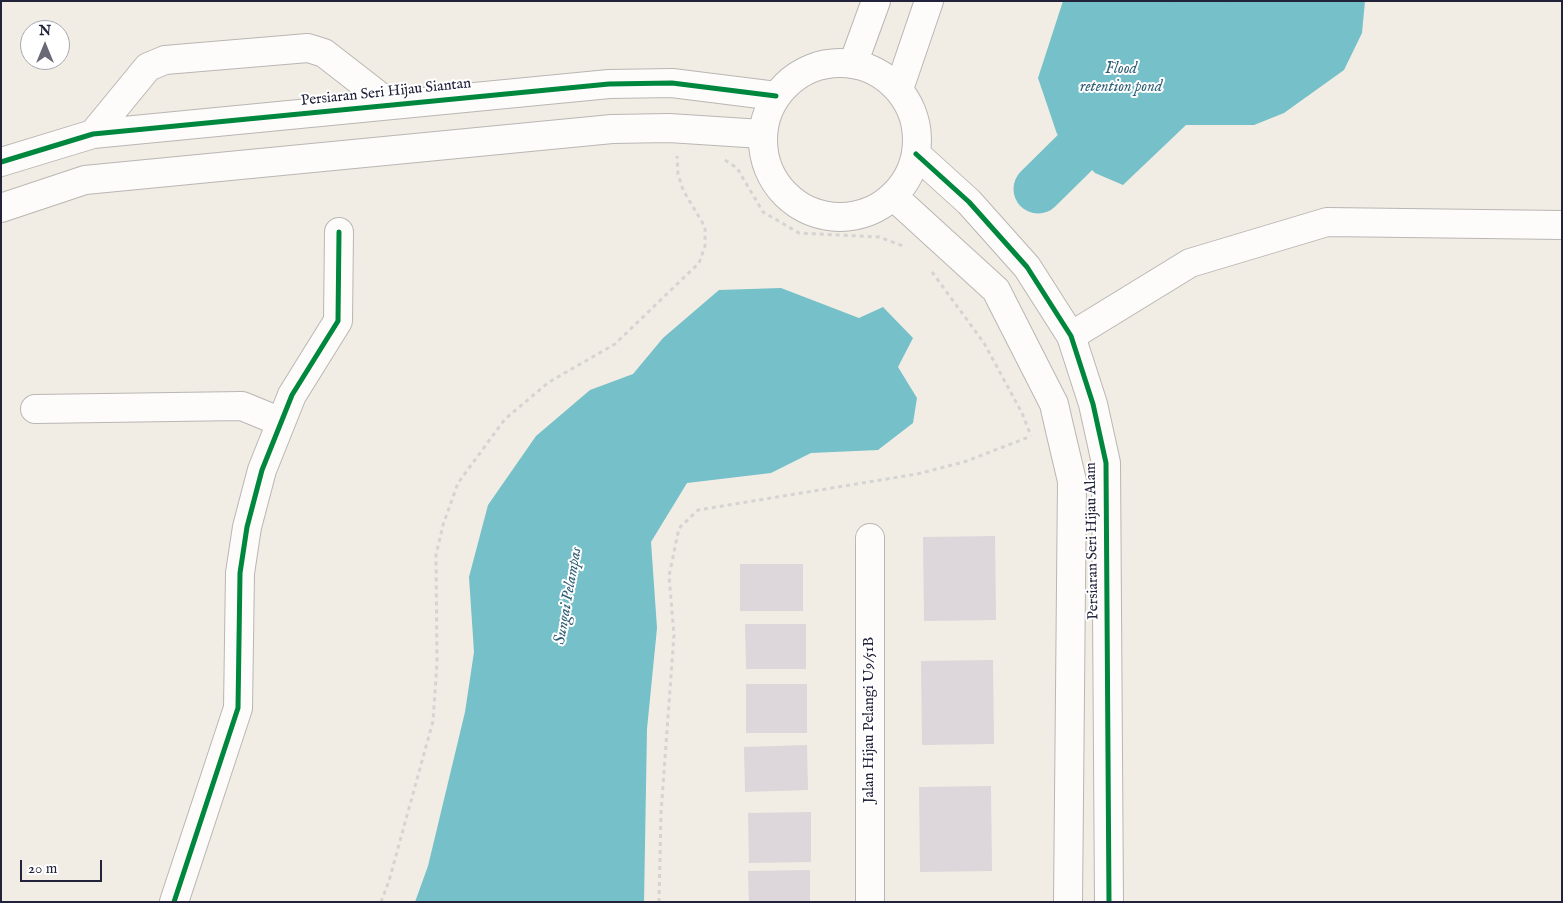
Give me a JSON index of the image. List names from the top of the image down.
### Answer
{
  "streets": {
    "street": ["Persiaran Seri Hijau Siantan", "Persiaran Seri Hijau Alam", "Jalan Hijau Pelangi U9/51B"]
  },
  "crossings": [
    ["Persiaran Seri Hijau Siantan", "Persiaran Seri Hijau Alam"]
  ],
  "water": ["Flood retention pond", "Sungai Pelampas"],
  "scale_bar": "20 m",
  "north": "top"
}
